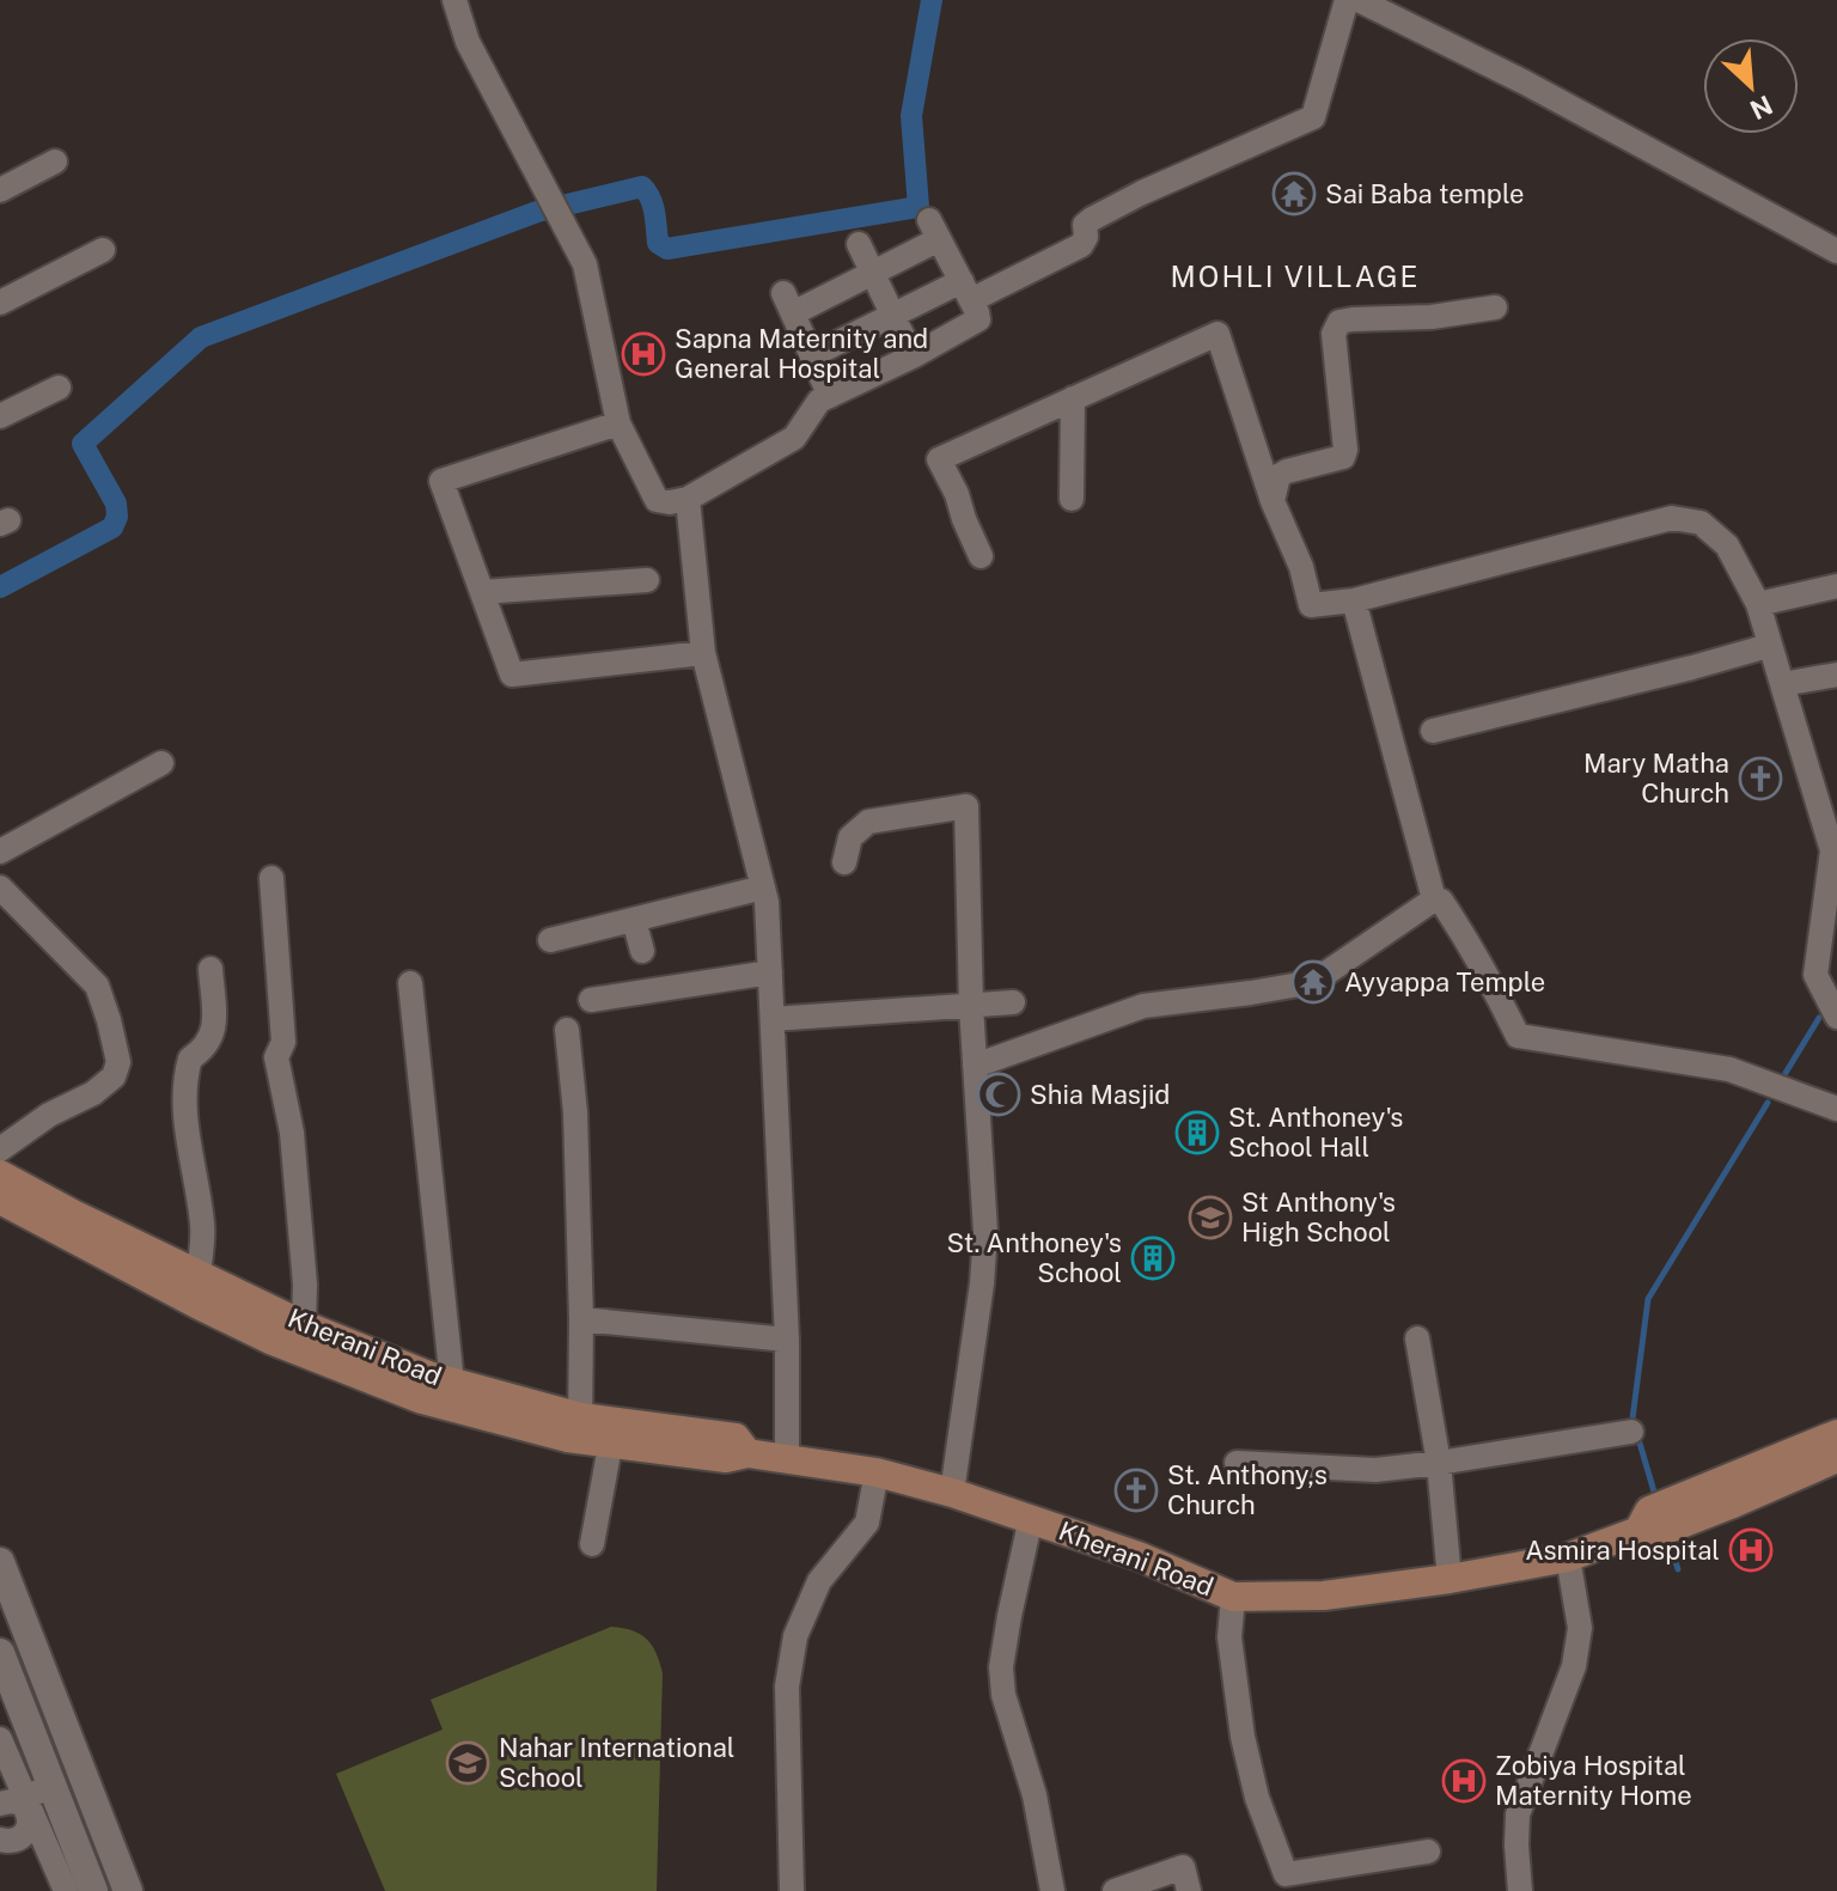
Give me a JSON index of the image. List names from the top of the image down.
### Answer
{
  "streets": {
    "main road": ["Kherani Road"]
  },
  "districts": ["MOHLI VILLAGE"],
  "places": {
    "temple": ["Sai Baba temple", "Ayyappa Temple"],
    "hospital": ["Sapna Maternity and General Hospital", "Asmira Hospital", "Zobiya Hospital Maternity Home"],
    "church": ["Mary Matha Church", "St. Anthony,s Church"],
    "mosque": ["Shia Masjid"],
    "building": ["St. Anthoney's School Hall", "St. Anthoney's School"],
    "school or university": ["St Anthony's High School", "Nahar International School"]
  },
  "north": "bottom right"
}
